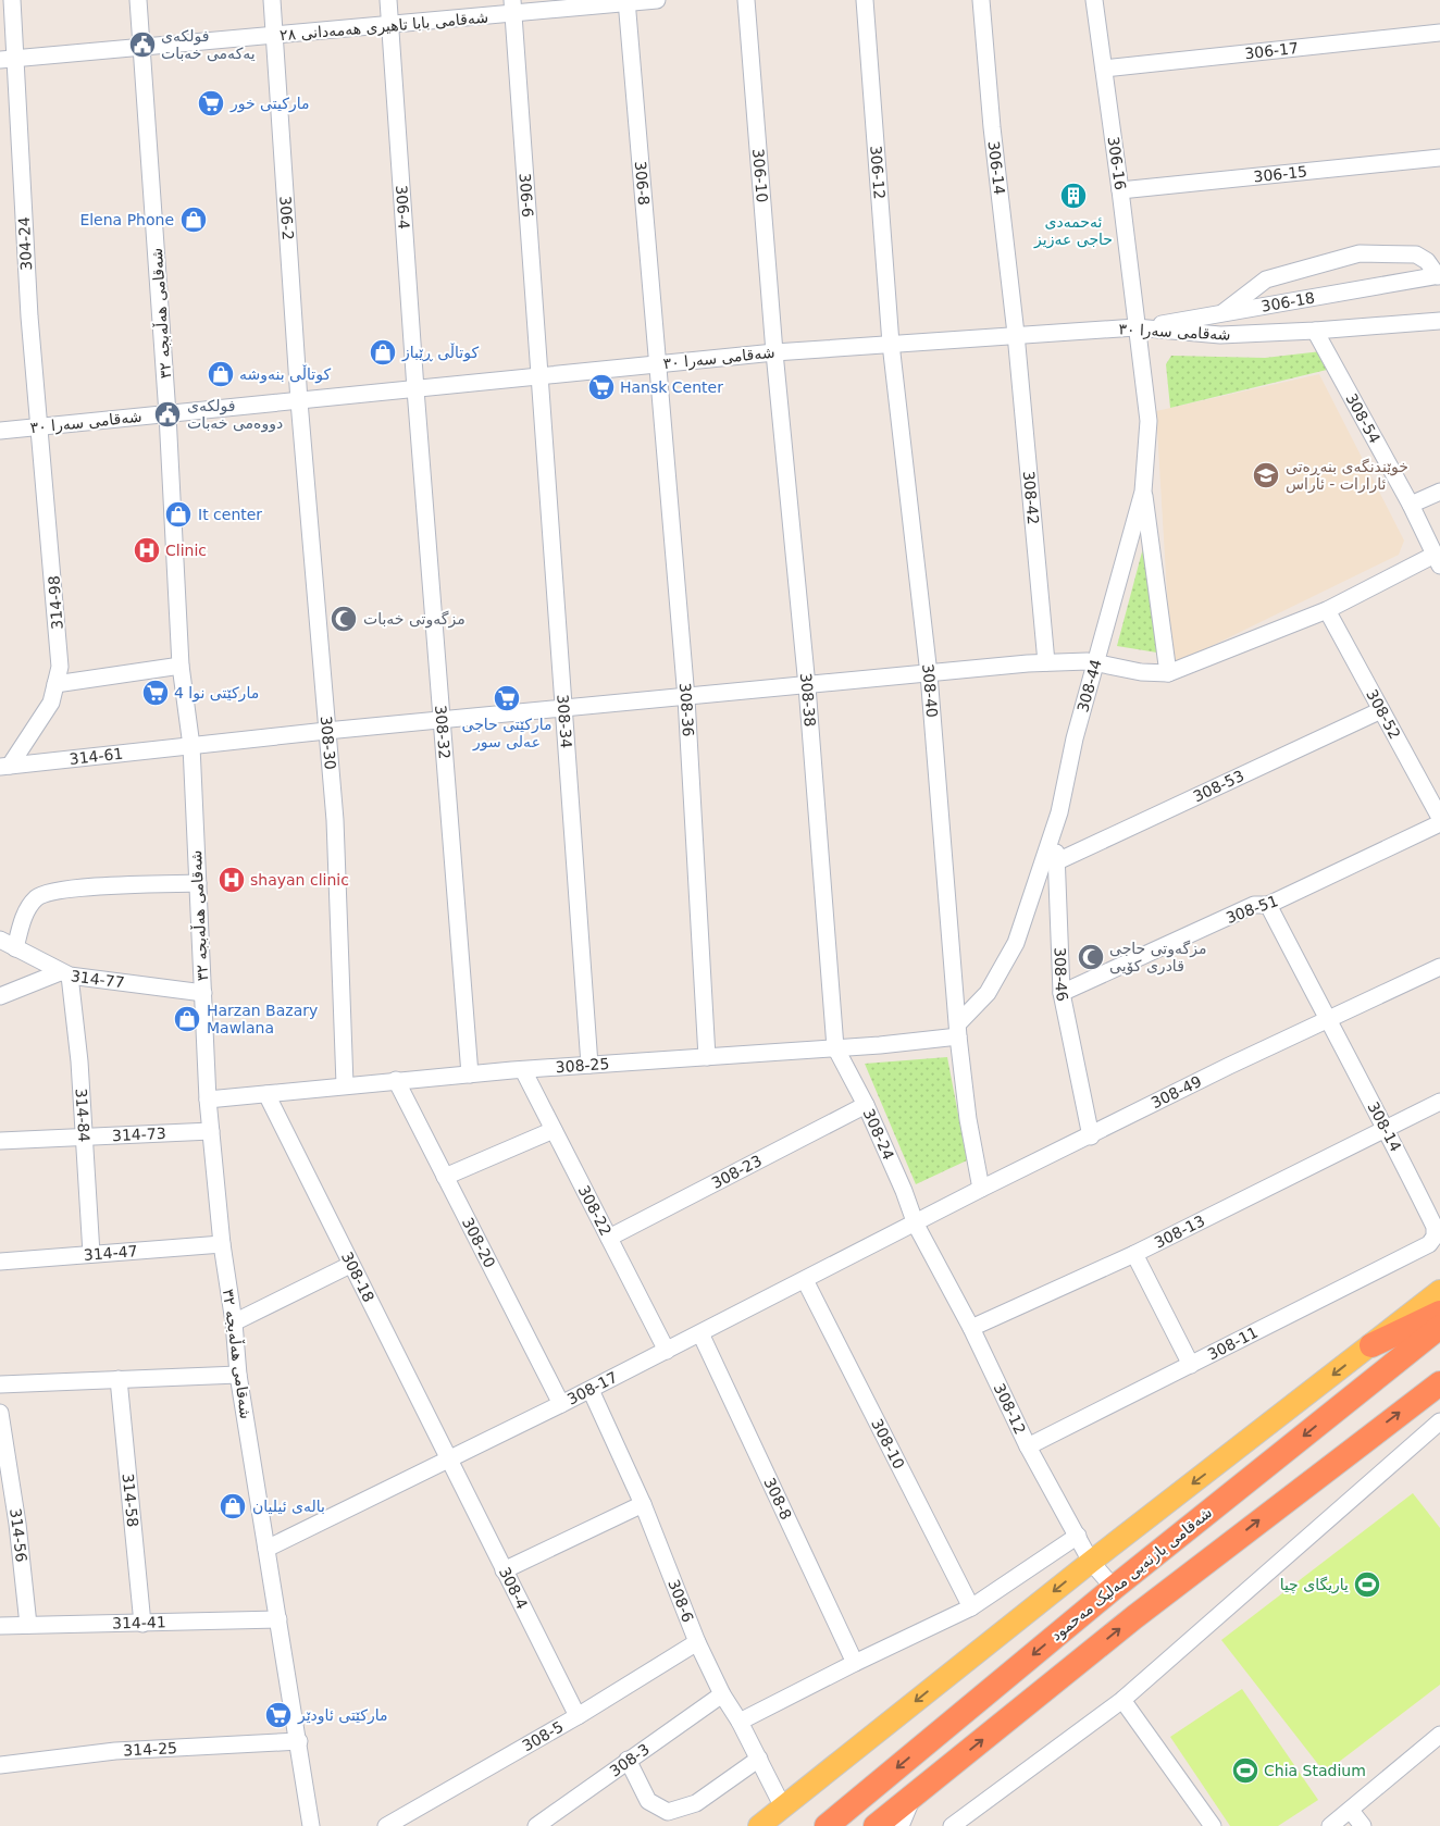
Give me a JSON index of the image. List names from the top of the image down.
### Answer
{
  "streets": {
    "highway": ["شەقامی بازنەیی مەلیک مەحمود"],
    "street": [
      "شەقامی بابا تاهیری هەمەدانی ٢٨",
      "306-17",
      "306-16",
      "306-14",
      "306-12",
      "306-15",
      "306-10",
      "306-8",
      "306-6",
      "306-4",
      "306-2",
      "304-24",
      "306-18",
      "شەقامی هەڵەبجە ٣٢",
      "شەقامی سەرا ٣٠",
      "308-54",
      "308-42",
      "314-98",
      "308-44",
      "308-40",
      "308-38",
      "308-36",
      "308-52",
      "308-34",
      "308-32",
      "308-30",
      "314-61",
      "308-53",
      "308-51",
      "308-46",
      "314-77",
      "308-25",
      "308-49",
      "314-84",
      "308-14",
      "314-73",
      "308-24",
      "308-23",
      "308-22",
      "308-13",
      "308-20",
      "314-47",
      "308-18",
      "308-11",
      "308-17",
      "308-12",
      "308-10",
      "308-8",
      "314-58",
      "314-56",
      "308-4",
      "308-6",
      "314-41",
      "308-5",
      "314-25",
      "308-3"
    ]
  },
  "crossings": [
    ["شەقامی بابا تاهیری هەمەدانی ٢٨", "306-8"],
    ["شەقامی بابا تاهیری هەمەدانی ٢٨", "306-6"],
    ["شەقامی بابا تاهیری هەمەدانی ٢٨", "306-4"],
    ["شەقامی بابا تاهیری هەمەدانی ٢٨", "306-2"],
    ["شەقامی بابا تاهیری هەمەدانی ٢٨", "304-24"],
    ["شەقامی بابا تاهیری هەمەدانی ٢٨", "شەقامی هەڵەبجە ٣٢"],
    ["306-17", "306-16"],
    ["306-16", "306-15"],
    ["306-16", "306-18"],
    ["306-16", "شەقامی سەرا ٣٠"],
    ["306-16", "308-44"],
    ["306-14", "شەقامی سەرا ٣٠"],
    ["306-14", "308-42"],
    ["306-12", "شەقامی سەرا ٣٠"],
    ["306-12", "308-40"],
    ["306-10", "شەقامی سەرا ٣٠"],
    ["306-10", "308-38"],
    ["306-8", "شەقامی سەرا ٣٠"],
    ["306-8", "308-36"],
    ["306-6", "شەقامی سەرا ٣٠"],
    ["306-6", "308-34"],
    ["306-4", "شەقامی سەرا ٣٠"],
    ["306-4", "308-32"],
    ["306-2", "شەقامی سەرا ٣٠"],
    ["306-2", "308-30"],
    ["304-24", "شەقامی سەرا ٣٠"],
    ["304-24", "314-98"],
    ["306-18", "شەقامی سەرا ٣٠"],
    ["306-18", "308-44"],
    ["شەقامی هەڵەبجە ٣٢", "شەقامی سەرا ٣٠"],
    ["شەقامی هەڵەبجە ٣٢", "314-61"],
    ["شەقامی هەڵەبجە ٣٢", "314-77"],
    ["شەقامی هەڵەبجە ٣٢", "308-25"],
    ["شەقامی هەڵەبجە ٣٢", "314-73"],
    ["شەقامی هەڵەبجە ٣٢", "314-47"],
    ["شەقامی هەڵەبجە ٣٢", "308-17"],
    ["شەقامی هەڵەبجە ٣٢", "314-41"],
    ["شەقامی هەڵەبجە ٣٢", "314-25"],
    ["شەقامی سەرا ٣٠", "308-54"],
    ["شەقامی سەرا ٣٠", "308-42"],
    ["شەقامی سەرا ٣٠", "314-98"],
    ["شەقامی سەرا ٣٠", "308-44"],
    ["شەقامی سەرا ٣٠", "308-40"],
    ["شەقامی سەرا ٣٠", "308-38"],
    ["شەقامی سەرا ٣٠", "308-36"],
    ["شەقامی سەرا ٣٠", "308-34"],
    ["شەقامی سەرا ٣٠", "308-32"],
    ["شەقامی سەرا ٣٠", "308-30"],
    ["308-42", "314-61"],
    ["314-98", "314-61"],
    ["308-44", "308-40"],
    ["308-44", "314-61"],
    ["308-44", "308-46"],
    ["308-44", "308-25"],
    ["308-40", "314-61"],
    ["308-40", "308-25"],
    ["308-40", "308-49"],
    ["308-38", "314-61"],
    ["308-38", "308-25"],
    ["308-38", "308-24"],
    ["308-36", "314-61"],
    ["308-36", "308-25"],
    ["308-52", "308-53"],
    ["308-34", "314-61"],
    ["308-34", "308-25"],
    ["308-32", "314-61"],
    ["308-32", "308-25"],
    ["308-30", "314-61"],
    ["308-30", "308-25"],
    ["308-53", "308-46"],
    ["308-51", "308-46"],
    ["308-51", "308-14"],
    ["308-46", "308-49"],
    ["314-77", "314-84"],
    ["308-25", "308-24"],
    ["308-25", "308-22"],
    ["308-25", "308-20"],
    ["308-25", "308-18"],
    ["308-49", "308-14"],
    ["308-49", "308-24"],
    ["308-49", "308-17"],
    ["308-49", "308-12"],
    ["314-84", "314-73"],
    ["314-84", "314-47"],
    ["308-14", "308-13"],
    ["308-14", "308-11"],
    ["308-24", "308-23"],
    ["308-24", "308-17"],
    ["308-24", "308-12"],
    ["308-23", "308-22"],
    ["308-22", "308-17"],
    ["308-13", "308-12"],
    ["308-20", "308-17"],
    ["308-18", "308-17"],
    ["308-18", "308-4"],
    ["308-11", "308-12"],
    ["308-17", "308-12"],
    ["308-17", "308-10"],
    ["308-17", "308-8"],
    ["308-17", "308-4"],
    ["308-17", "308-6"],
    ["308-12", "شەقامی بازنەیی مەلیک مەحمود"],
    ["314-58", "314-41"],
    ["314-56", "314-41"],
    ["308-4", "308-5"],
    ["308-6", "308-5"],
    ["308-6", "308-3"]
  ],
  "places": {
    "public building": ["فولکه‌ی یه‌که‌می خه‌بات", "فولکه‌ی دووه‌می خه‌بات"],
    "supermarket": [
      "مارکیتی خور",
      "Hansk Center",
      "مارکێتی نوا 4",
      "مارکێتی حاجی عەلی سور",
      "مارکێتی ئاودێر"
    ],
    "building": ["ئەحمەدی حاجی عەزیز"],
    "shop": [
      "Elena Phone",
      "کوتاڵی ڕێباز",
      "کوتاڵی بنەوشە",
      "It center",
      "Harzan Bazary Mawlana",
      "بالەی ئیلیان"
    ],
    "school or university": ["خوێندنگەی بنەڕەتی ئارارات - ئاراس"],
    "hospital": ["Clinic", "shayan clinic"],
    "mosque": ["مزگەوتی خەبات", "مزگەوتی حاجی قادری کۆیی"],
    "sports": ["یاریگای چیا", "Chia Stadium"]
  }
}
